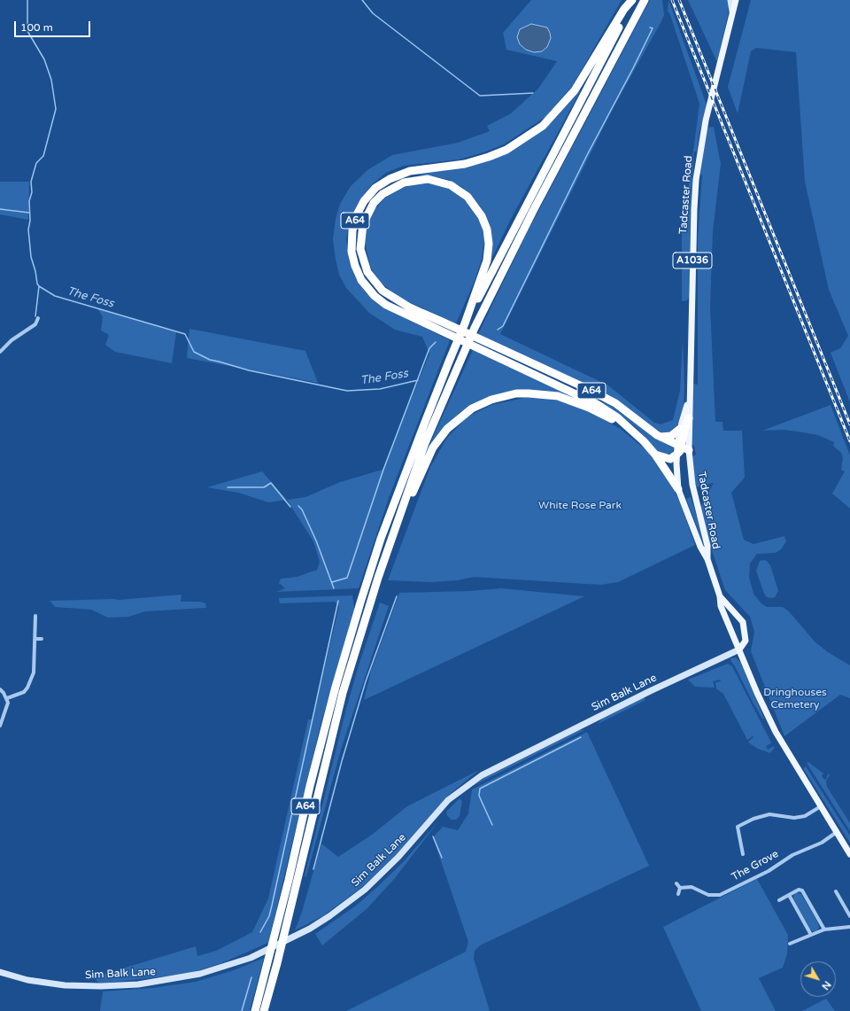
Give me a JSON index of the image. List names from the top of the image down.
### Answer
{
  "streets": {
    "highway": ["A64"],
    "main road": ["Tadcaster Road", "A1036"],
    "street": ["Sim Balk Lane", "The Grove"]
  },
  "crossings": [
    ["Tadcaster Road", "A64"],
    ["Tadcaster Road", "A1036"],
    ["Tadcaster Road", "Sim Balk Lane"],
    ["A1036", "Sim Balk Lane"],
    ["A1036", "The Grove"]
  ],
  "water": ["The Foss"],
  "parks": ["White Rose Park", "Dringhouses Cemetery"],
  "scale_bar": "100 m",
  "north": "bottom right"
}
